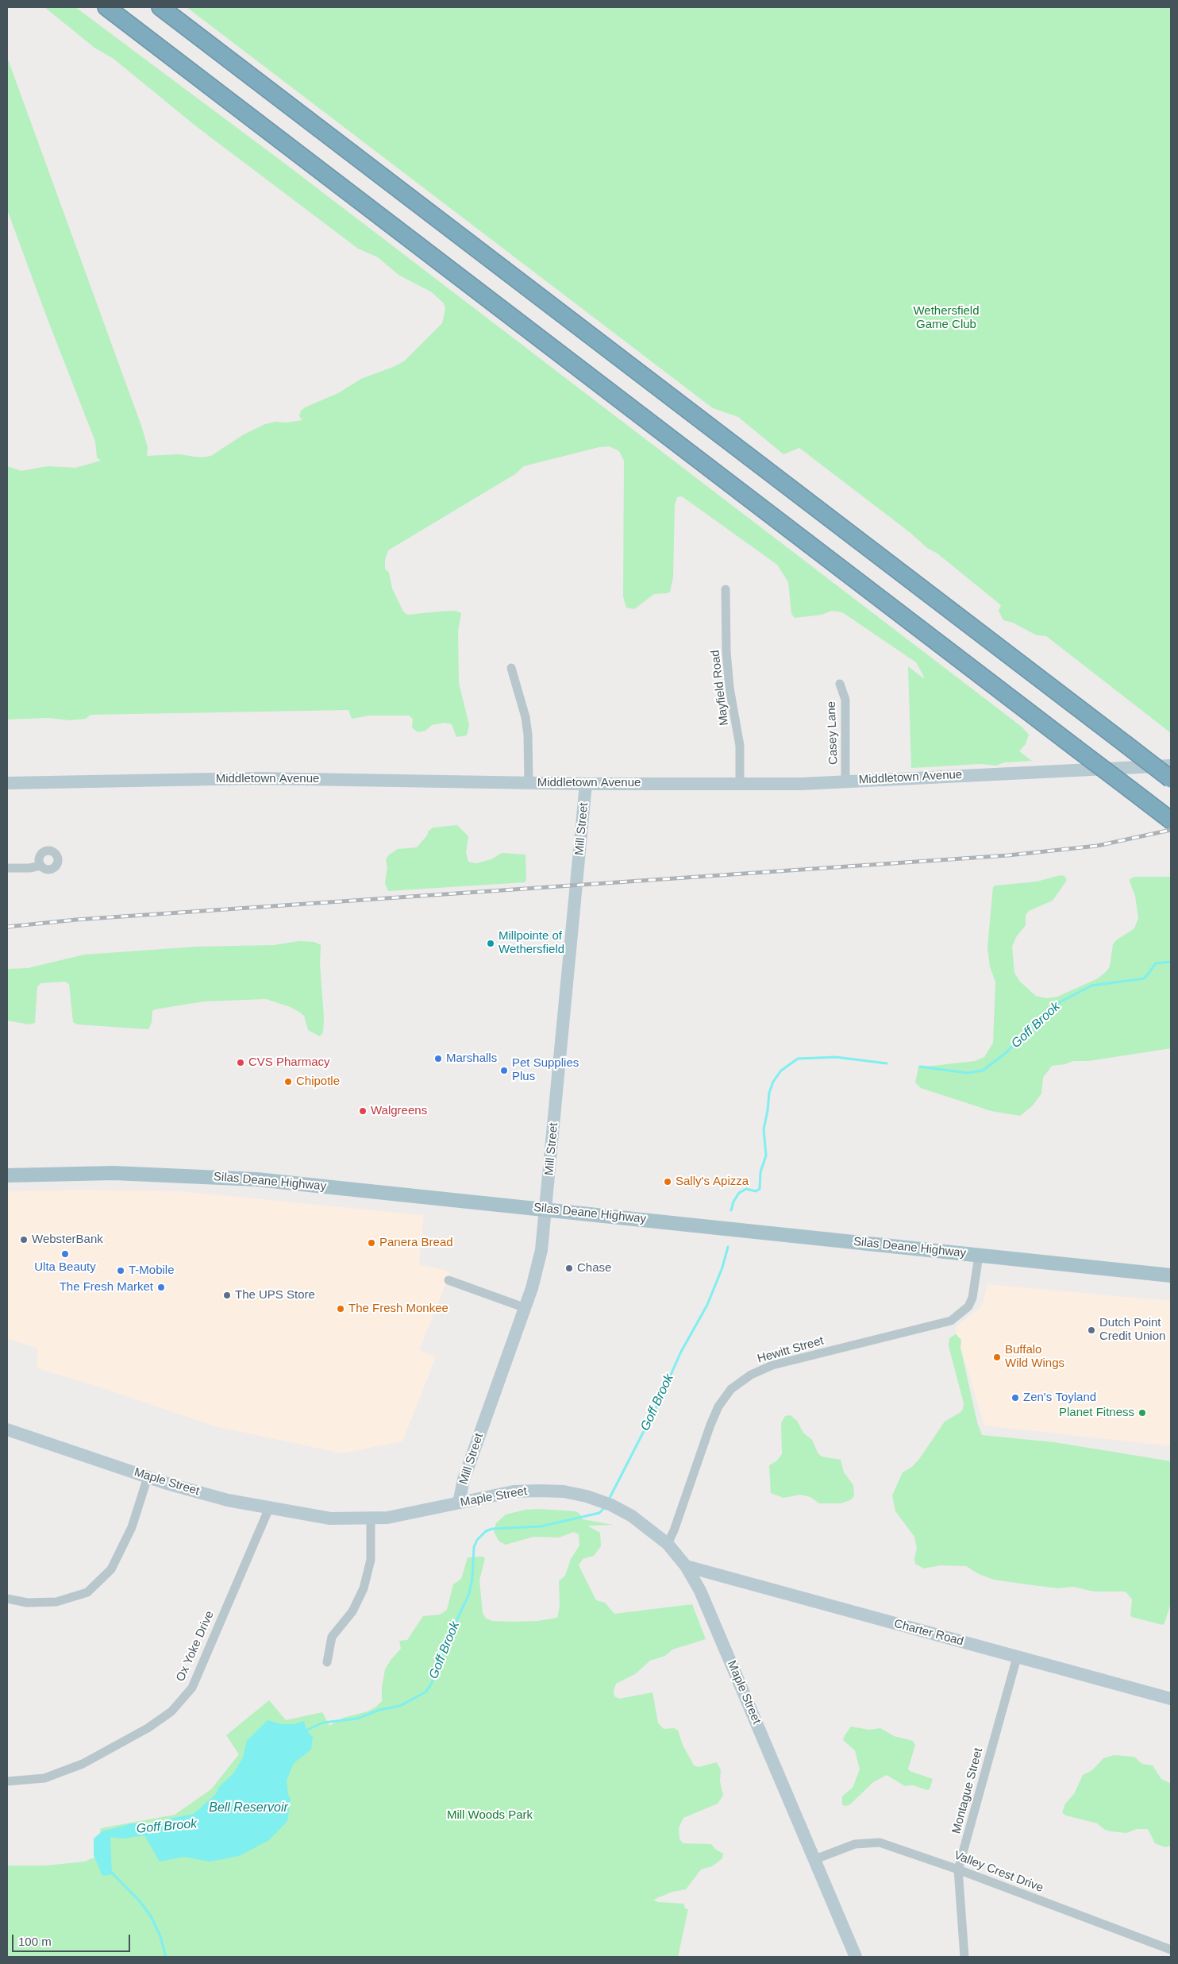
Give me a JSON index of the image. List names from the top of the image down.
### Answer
{
  "streets": {
    "main road": ["Silas Deane Highway"],
    "street": [
      "Mayfield Road",
      "Casey Lane",
      "Middletown Avenue",
      "Mill Street",
      "Hewitt Street",
      "Maple Street",
      "Charter Road",
      "Ox Yoke Drive",
      "Montague Street",
      "Valley Crest Drive"
    ]
  },
  "crossings": [
    ["Mayfield Road", "Middletown Avenue"],
    ["Casey Lane", "Middletown Avenue"],
    ["Middletown Avenue", "Mill Street"],
    ["Mill Street", "Silas Deane Highway"],
    ["Mill Street", "Maple Street"],
    ["Silas Deane Highway", "Hewitt Street"],
    ["Hewitt Street", "Maple Street"],
    ["Maple Street", "Charter Road"],
    ["Maple Street", "Ox Yoke Drive"],
    ["Maple Street", "Valley Crest Drive"],
    ["Charter Road", "Montague Street"],
    ["Montague Street", "Valley Crest Drive"]
  ],
  "water": ["Goff Brook", "Bell Reservoir"],
  "parks": ["Wethersfield Game Club", "Mill Woods Park"],
  "places": [
    "Millpointe of Wethersfield",
    "Marshalls",
    "CVS Pharmacy",
    "Pet Supplies Plus",
    "Chipotle",
    "Walgreens",
    "Sally's Apizza",
    "WebsterBank",
    "Panera Bread",
    "Ulta Beauty",
    "Chase",
    "T-Mobile",
    "The Fresh Market",
    "The UPS Store",
    "The Fresh Monkee",
    "Dutch Point Credit Union",
    "Buffalo Wild Wings",
    "Zen's Toyland",
    "Planet Fitness"
  ],
  "scale_bar": "100 m"
}
